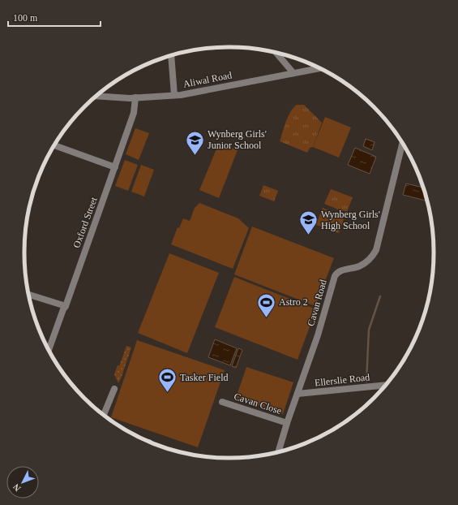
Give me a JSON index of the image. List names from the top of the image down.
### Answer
{
  "streets": {
    "street": [
      "Aliwal Road",
      "Oxford Street",
      "Cavan Road",
      "Ellerslie Road",
      "Cavan Close"
    ]
  },
  "crossings": [
    ["Aliwal Road", "Oxford Street"],
    ["Cavan Road", "Ellerslie Road"],
    ["Cavan Road", "Cavan Close"]
  ],
  "places": {
    "school or university": ["Wynberg Girls' Junior School", "Wynberg Girls' High School"],
    "sports": ["Astro 2", "Tasker Field"]
  },
  "scale_bar": "100 m",
  "north": "bottom left"
}
